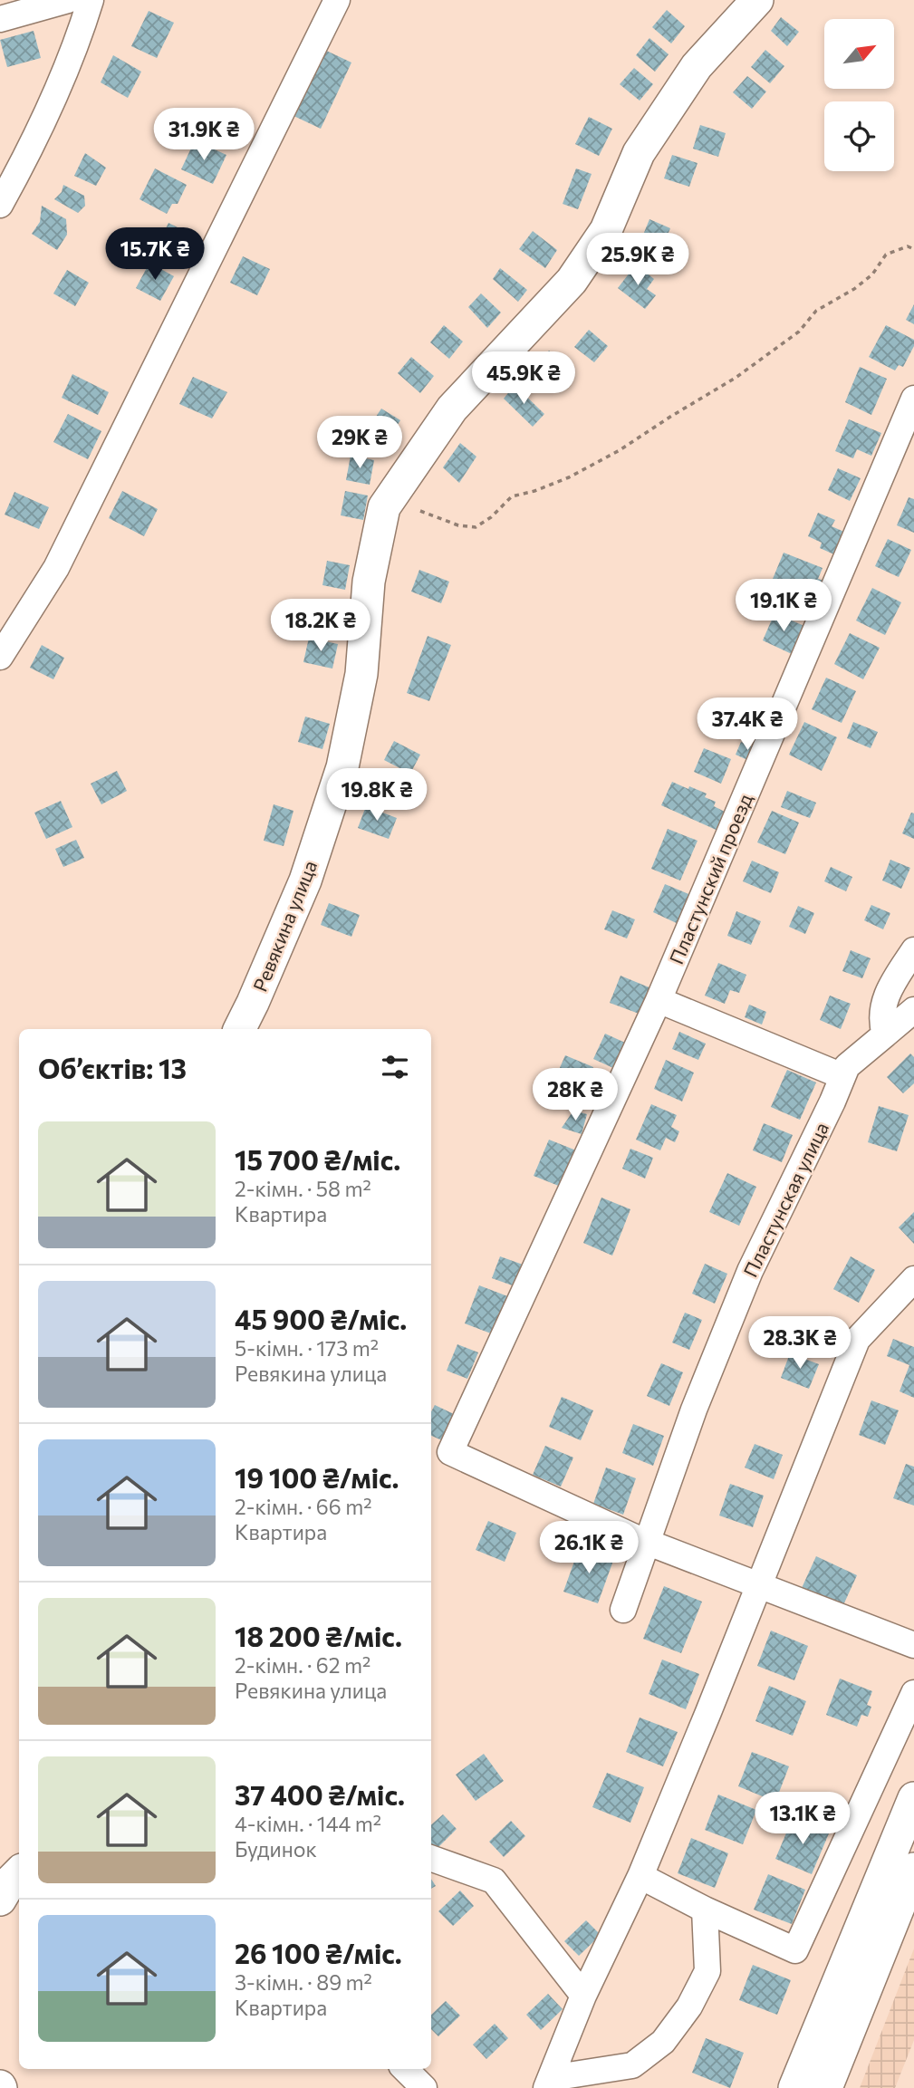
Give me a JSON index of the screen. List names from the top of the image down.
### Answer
{
  "streets": {
    "main road": ["Ревякина улица"],
    "street": ["Пластунский проезд", "Пластунская улица"]
  },
  "crossings": [
    ["Пластунский проезд", "Пластунская улица"]
  ],
  "north": "top right",
  "page": {
    "price": [
      "31.9K ₴",
      "15.7K ₴",
      "25.9K ₴",
      "45.9K ₴",
      "29K ₴",
      "19.1K ₴",
      "18.2K ₴",
      "37.4K ₴",
      "19.8K ₴",
      "28K ₴",
      "28.3K ₴",
      "26.1K ₴",
      "13.1K ₴"
    ],
    "heading": "Об’єктів: 13",
    "list": [
      {
        "name": "15 700 ₴/міс.",
        "note": "2-кімн. · 58 m² · Квартира"
      },
      {
        "name": "45 900 ₴/міс.",
        "note": "5-кімн. · 173 m² · Ревякина улица"
      },
      {
        "name": "19 100 ₴/міс.",
        "note": "2-кімн. · 66 m² · Квартира"
      },
      {
        "name": "18 200 ₴/міс.",
        "note": "2-кімн. · 62 m² · Ревякина улица"
      },
      {
        "name": "37 400 ₴/міс.",
        "note": "4-кімн. · 144 m² · Будинок"
      },
      {
        "name": "26 100 ₴/міс.",
        "note": "3-кімн. · 89 m² · Квартира"
      }
    ]
  }
}
